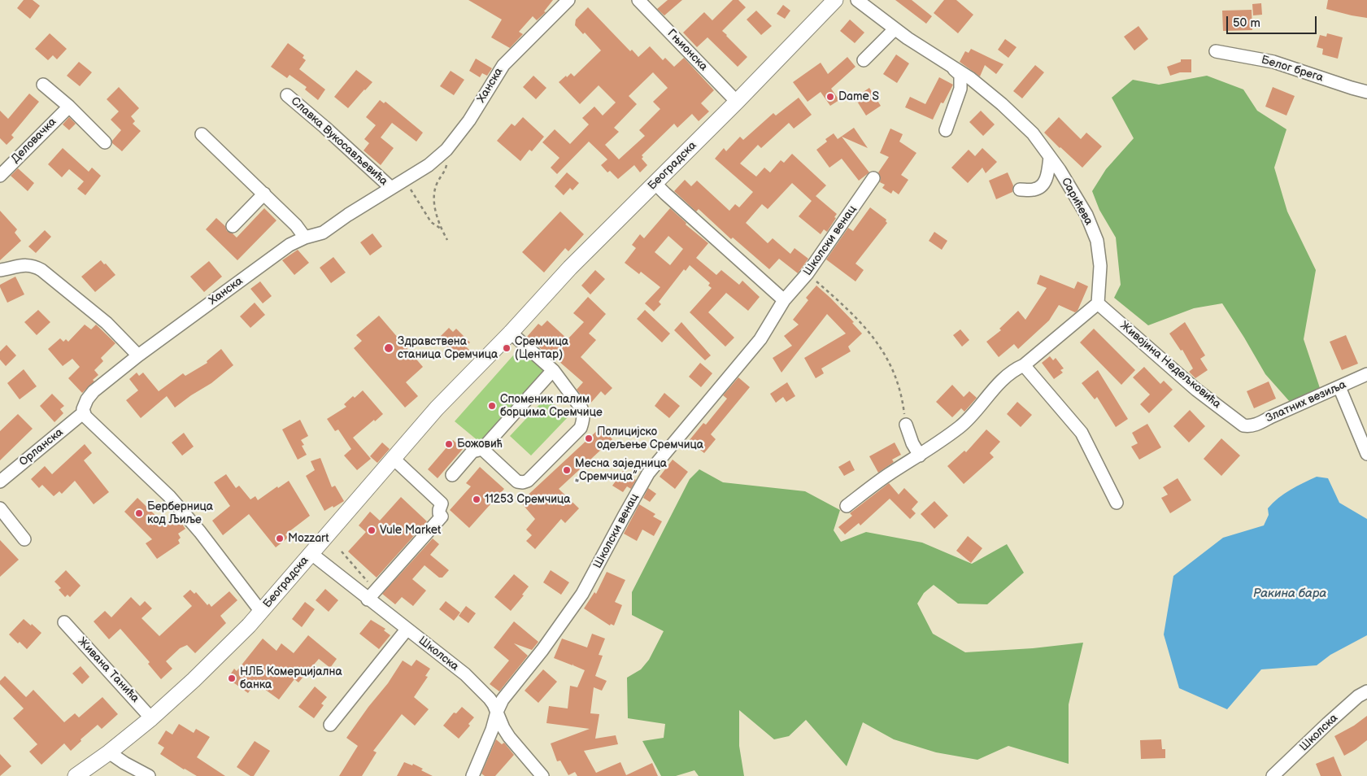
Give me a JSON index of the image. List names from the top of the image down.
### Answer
{
  "streets": {
    "main road": ["Београдска"],
    "street": [
      "Гњионска",
      "Белог брега",
      "Ханска",
      "Деловачка",
      "Славка Вукосављевића",
      "Сарићева",
      "Школски венац",
      "Живојина Недељковића",
      "Златних везиља",
      "Орланска",
      "Школска",
      "Живана Танића"
    ]
  },
  "crossings": [
    ["Гњионска", "Београдска"],
    ["Ханска", "Славка Вукосављевића"],
    ["Ханска", "Орланска"],
    ["Београдска", "Школска"],
    ["Београдска", "Живана Танића"],
    ["Сарићева", "Живојина Недељковића"],
    ["Школски венац", "Школска"],
    ["Живојина Недељковића", "Златних везиља"]
  ],
  "water": ["Ракина бара"],
  "places": [
    "Dame S",
    "Здравствена станица Сремчица",
    "Сремчица (Центар)",
    "Споменик палим борцима Сремчице",
    "Полицијско одељење Сремчица",
    "Божовић",
    "Месна заједница „Сремчица”",
    "11253 Сремчица",
    "Берберница код Љиље",
    "Vule Market",
    "Mozzart",
    "НЛБ Комерцијална банка"
  ],
  "scale_bar": "50 m"
}
